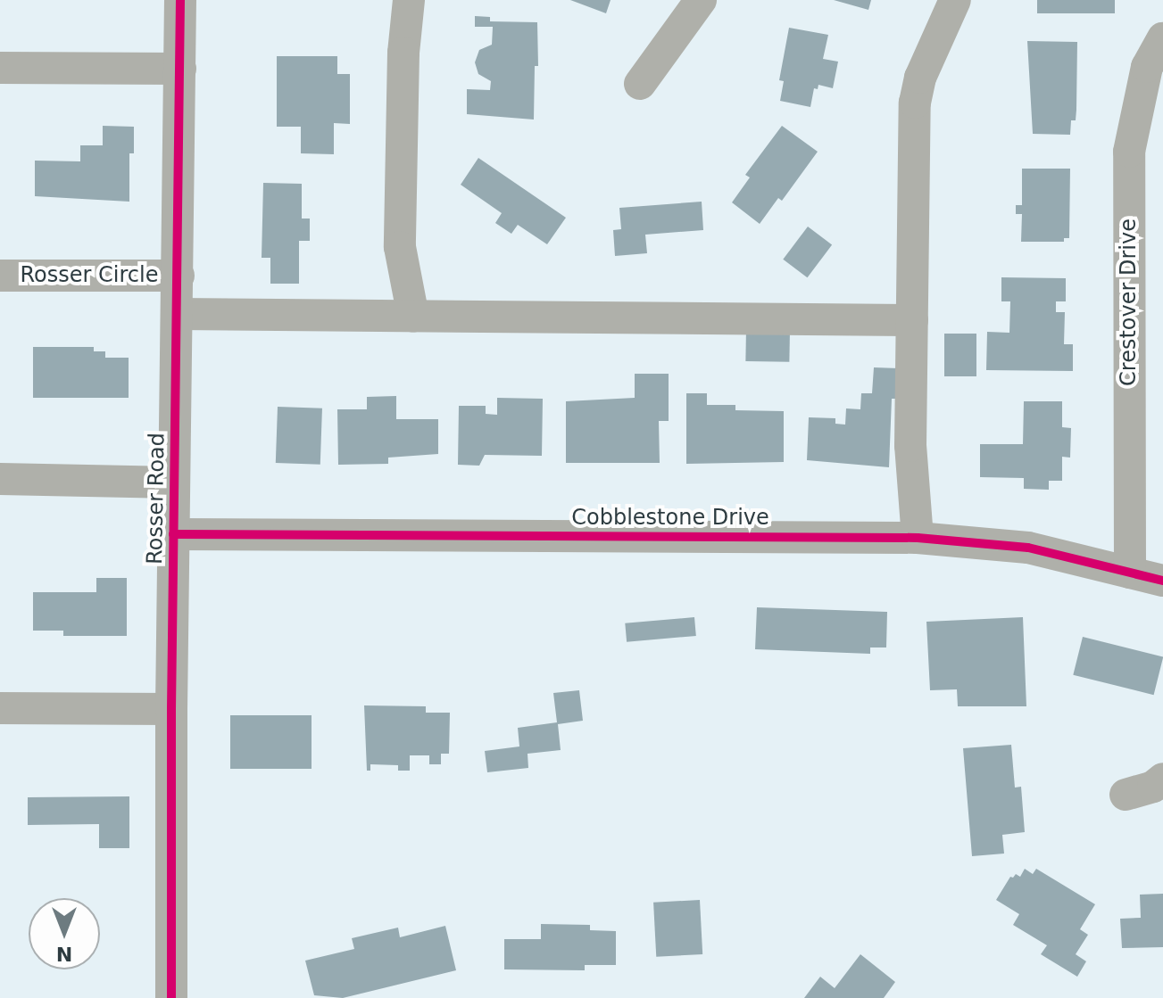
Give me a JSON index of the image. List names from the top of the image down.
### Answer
{
  "streets": {
    "street": [
      "Rosser Circle",
      "Crestover Drive",
      "Rosser Road",
      "Cobblestone Drive"
    ]
  },
  "crossings": [
    ["Rosser Circle", "Rosser Road"],
    ["Crestover Drive", "Cobblestone Drive"],
    ["Rosser Road", "Cobblestone Drive"]
  ],
  "north": "bottom"
}
